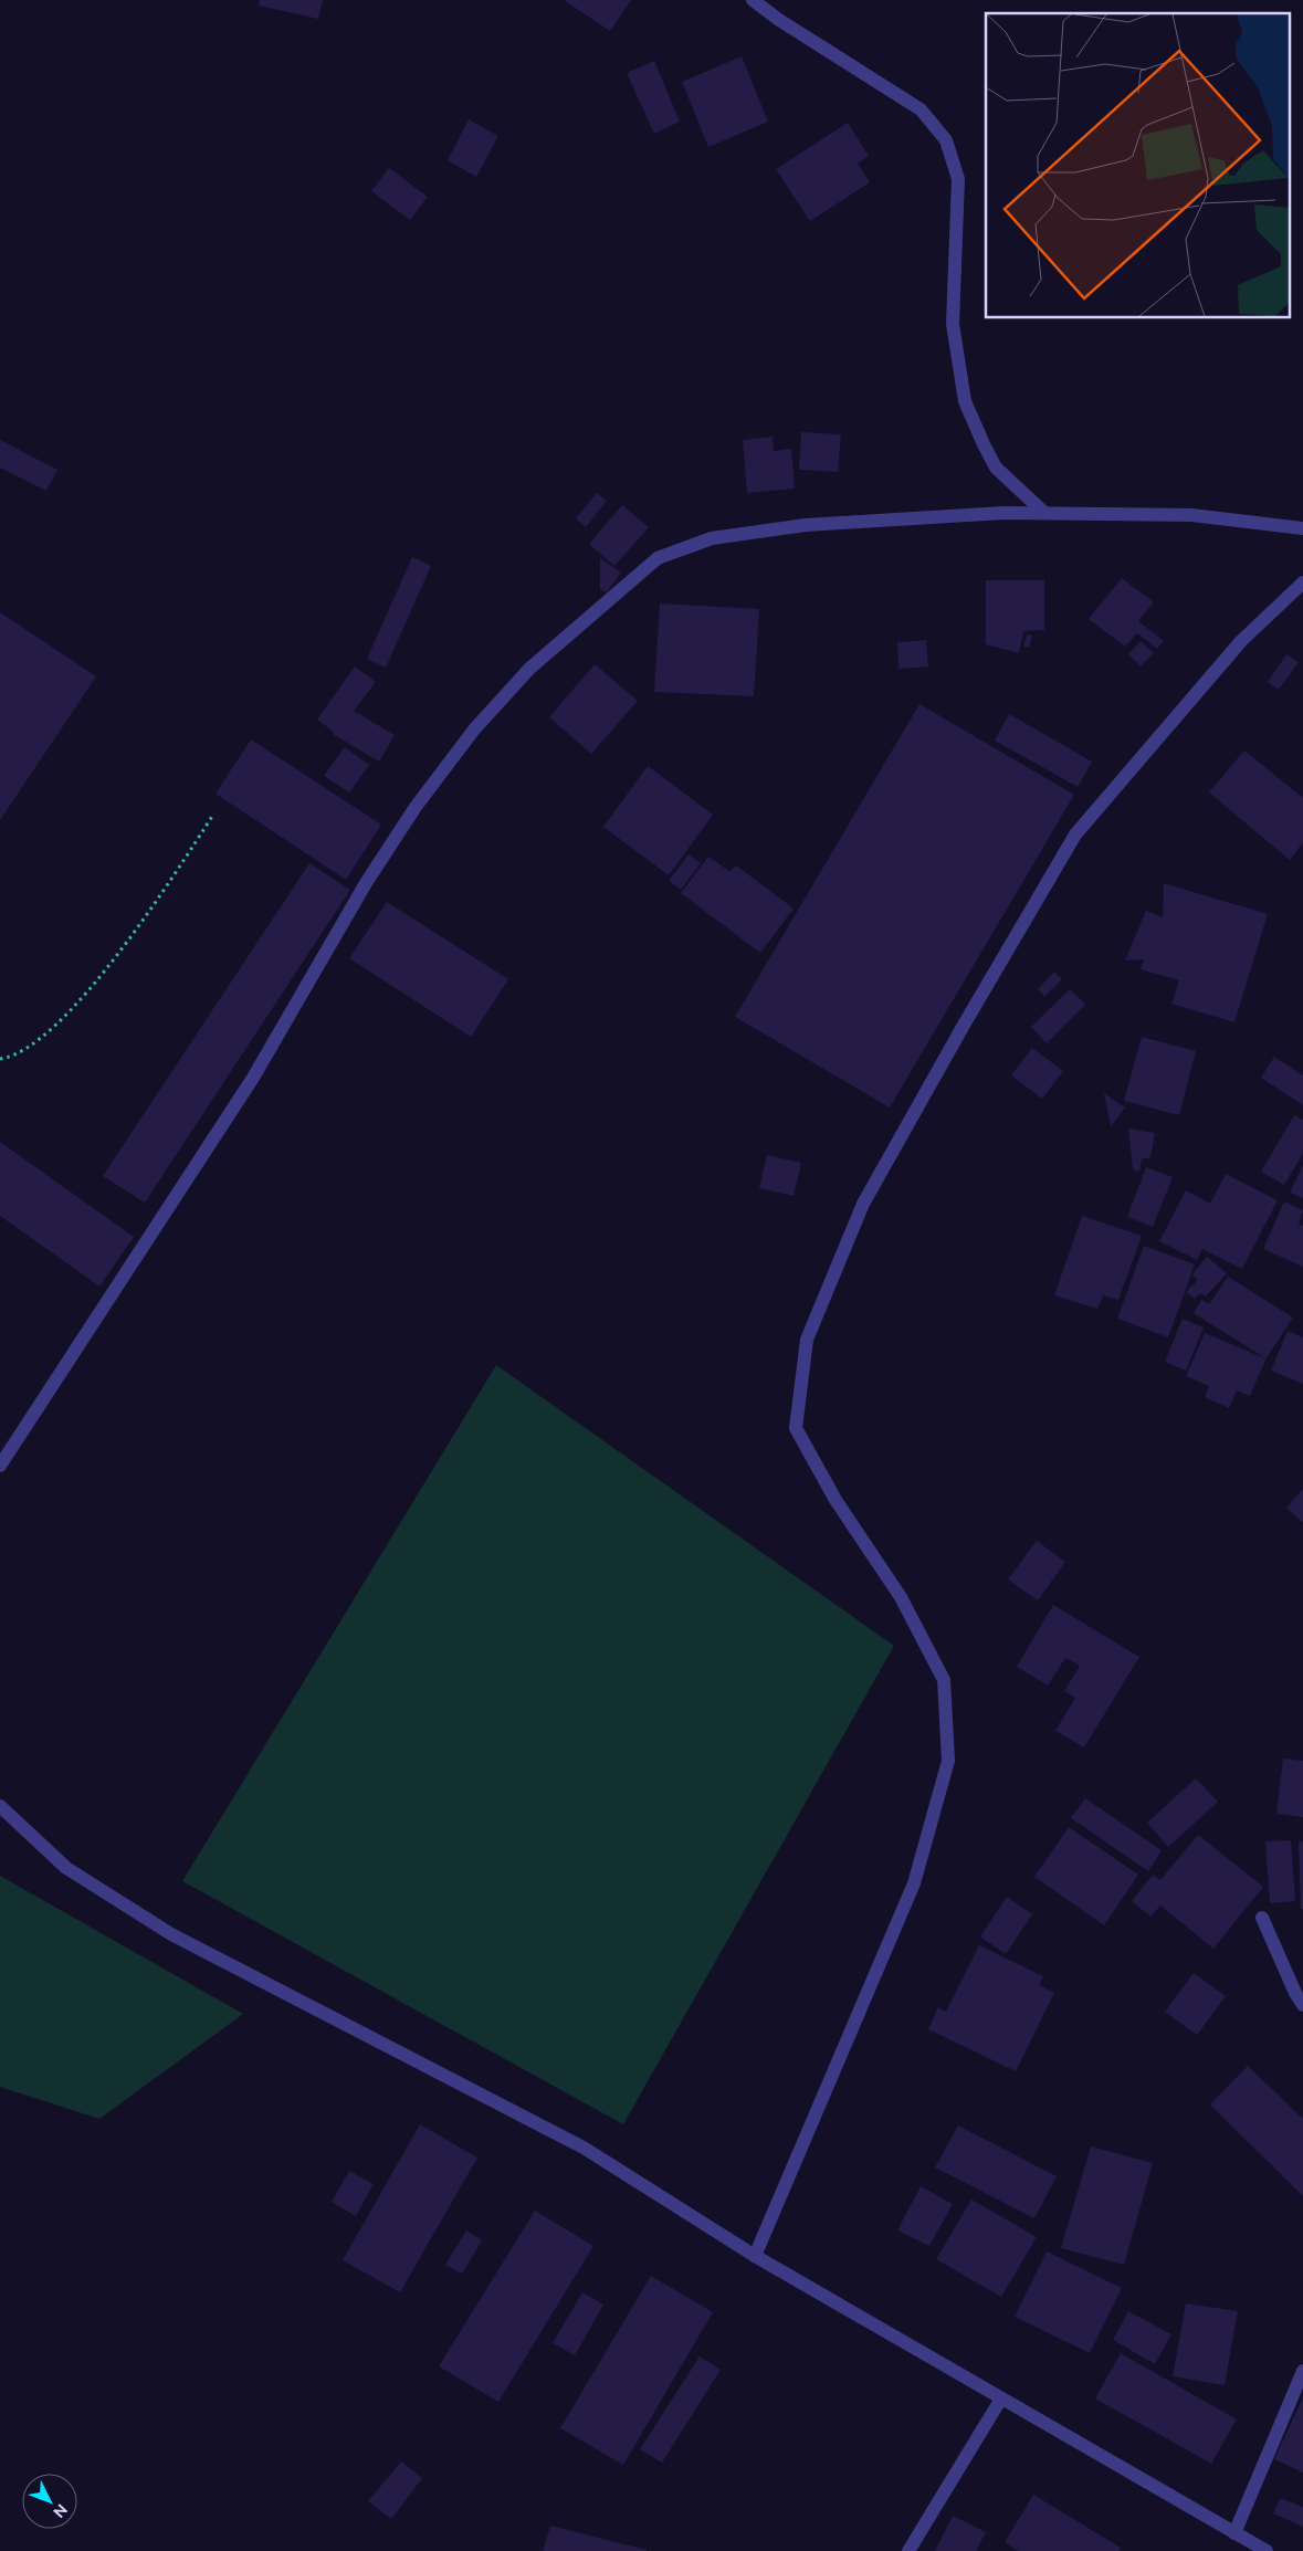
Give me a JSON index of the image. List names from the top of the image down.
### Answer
{
  "north": "bottom right"
}
